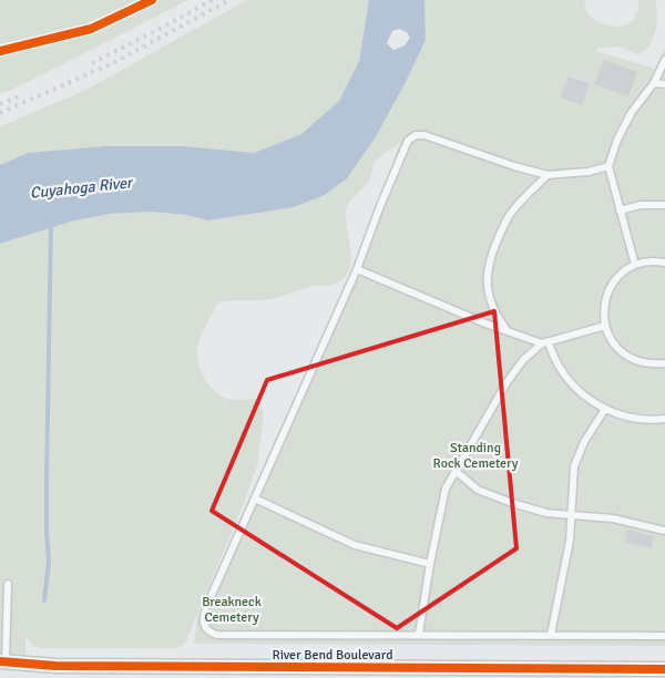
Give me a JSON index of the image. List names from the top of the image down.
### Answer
{
  "streets": {
    "street": ["River Bend Boulevard"]
  },
  "water": ["Cuyahoga River"],
  "parks": ["Standing Rock Cemetery", "Breakneck Cemetery"]
}
